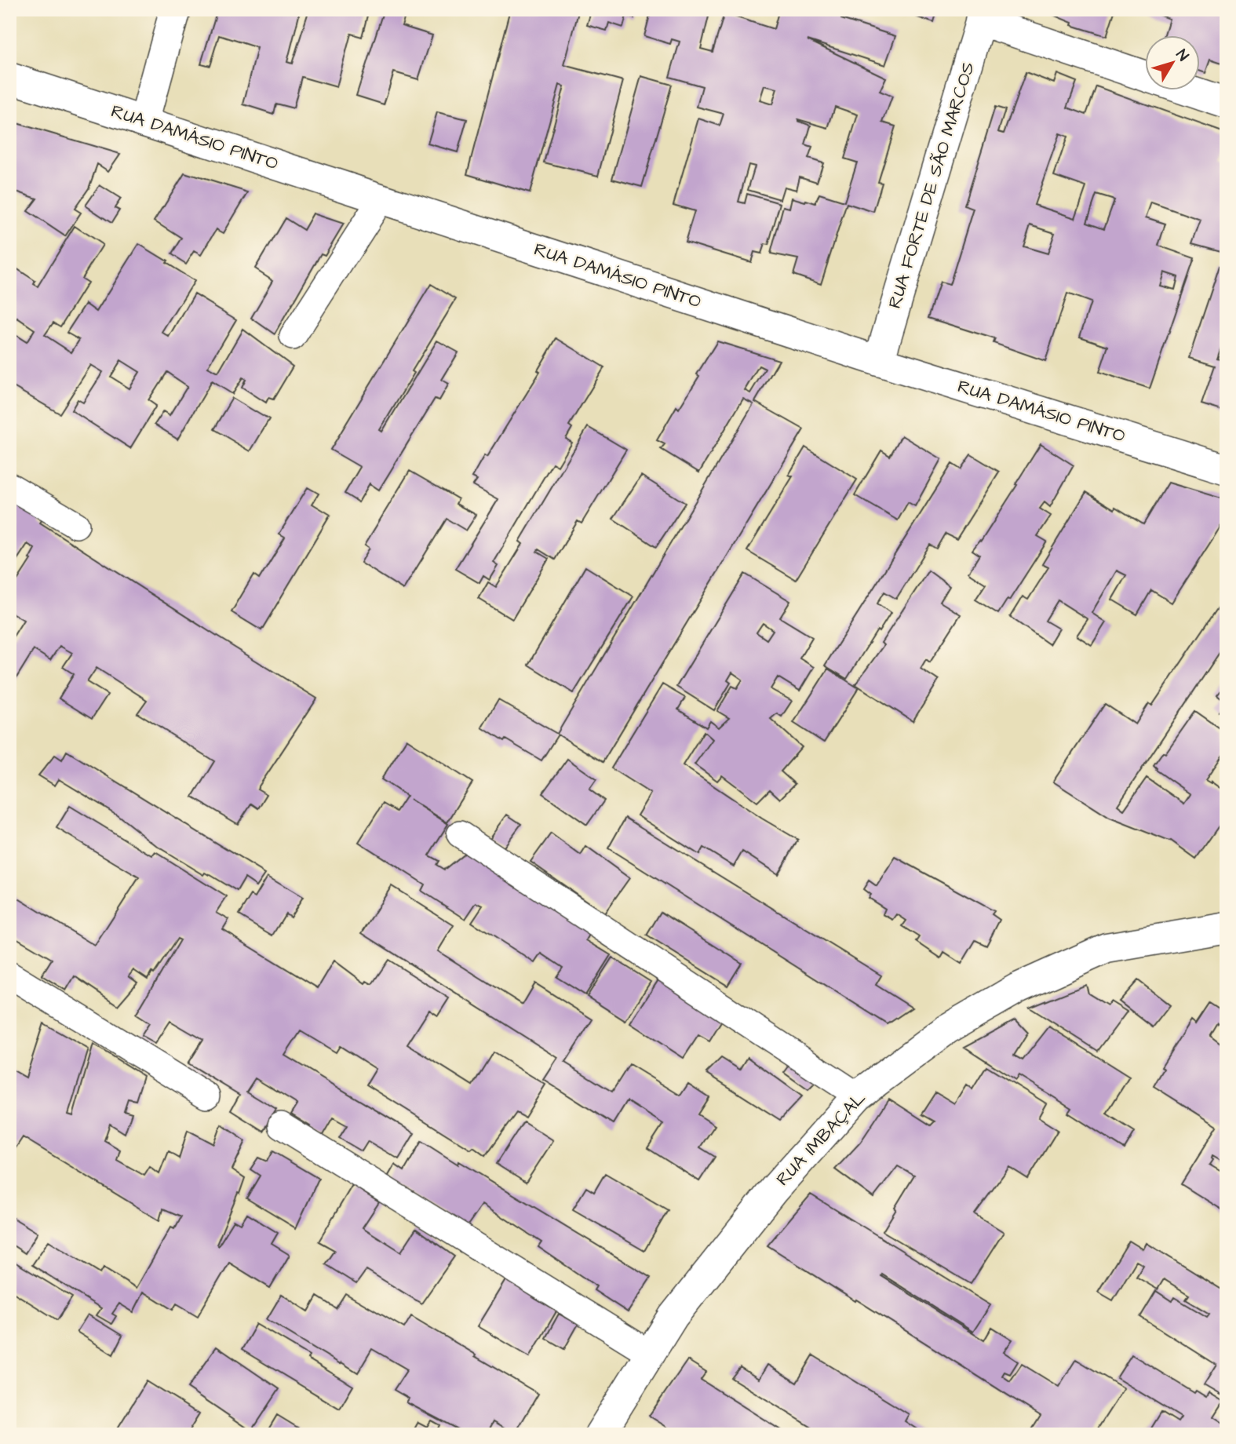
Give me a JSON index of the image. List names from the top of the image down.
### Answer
{
  "streets": {
    "street": ["RUA DAMÁSIO PINTO", "RUA FORTE DE SÃO MARCOS", "RUA IMBAÇAL"]
  },
  "crossings": [
    ["RUA DAMÁSIO PINTO", "RUA FORTE DE SÃO MARCOS"]
  ],
  "north": "top right"
}
